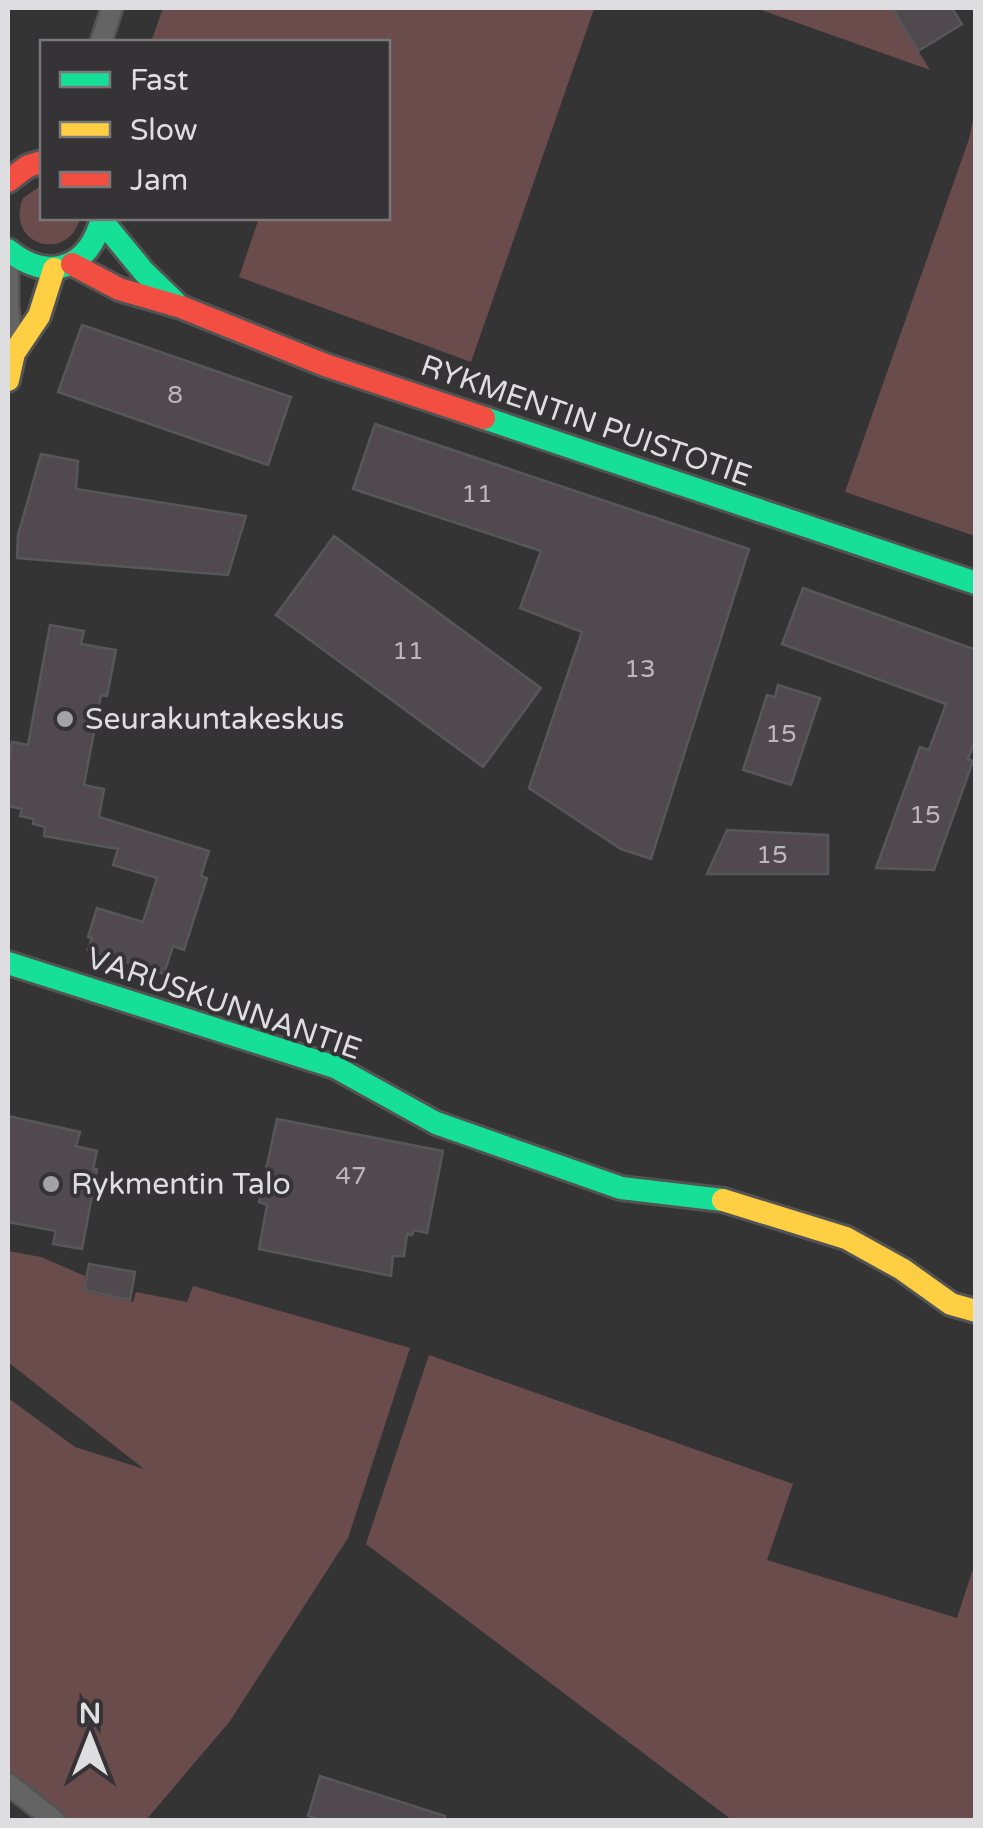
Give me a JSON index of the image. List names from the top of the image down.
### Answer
{
  "streets": {
    "street": ["RYKMENTIN PUISTOTIE", "VARUSKUNNANTIE"]
  },
  "places": ["Seurakuntakeskus", "Rykmentin Talo"],
  "house_numbers": [
    "8",
    "11",
    "11",
    "13",
    "15",
    "15",
    "15",
    "47"
  ],
  "legend": ["Fast", "Slow", "Jam"],
  "north": "top"
}
